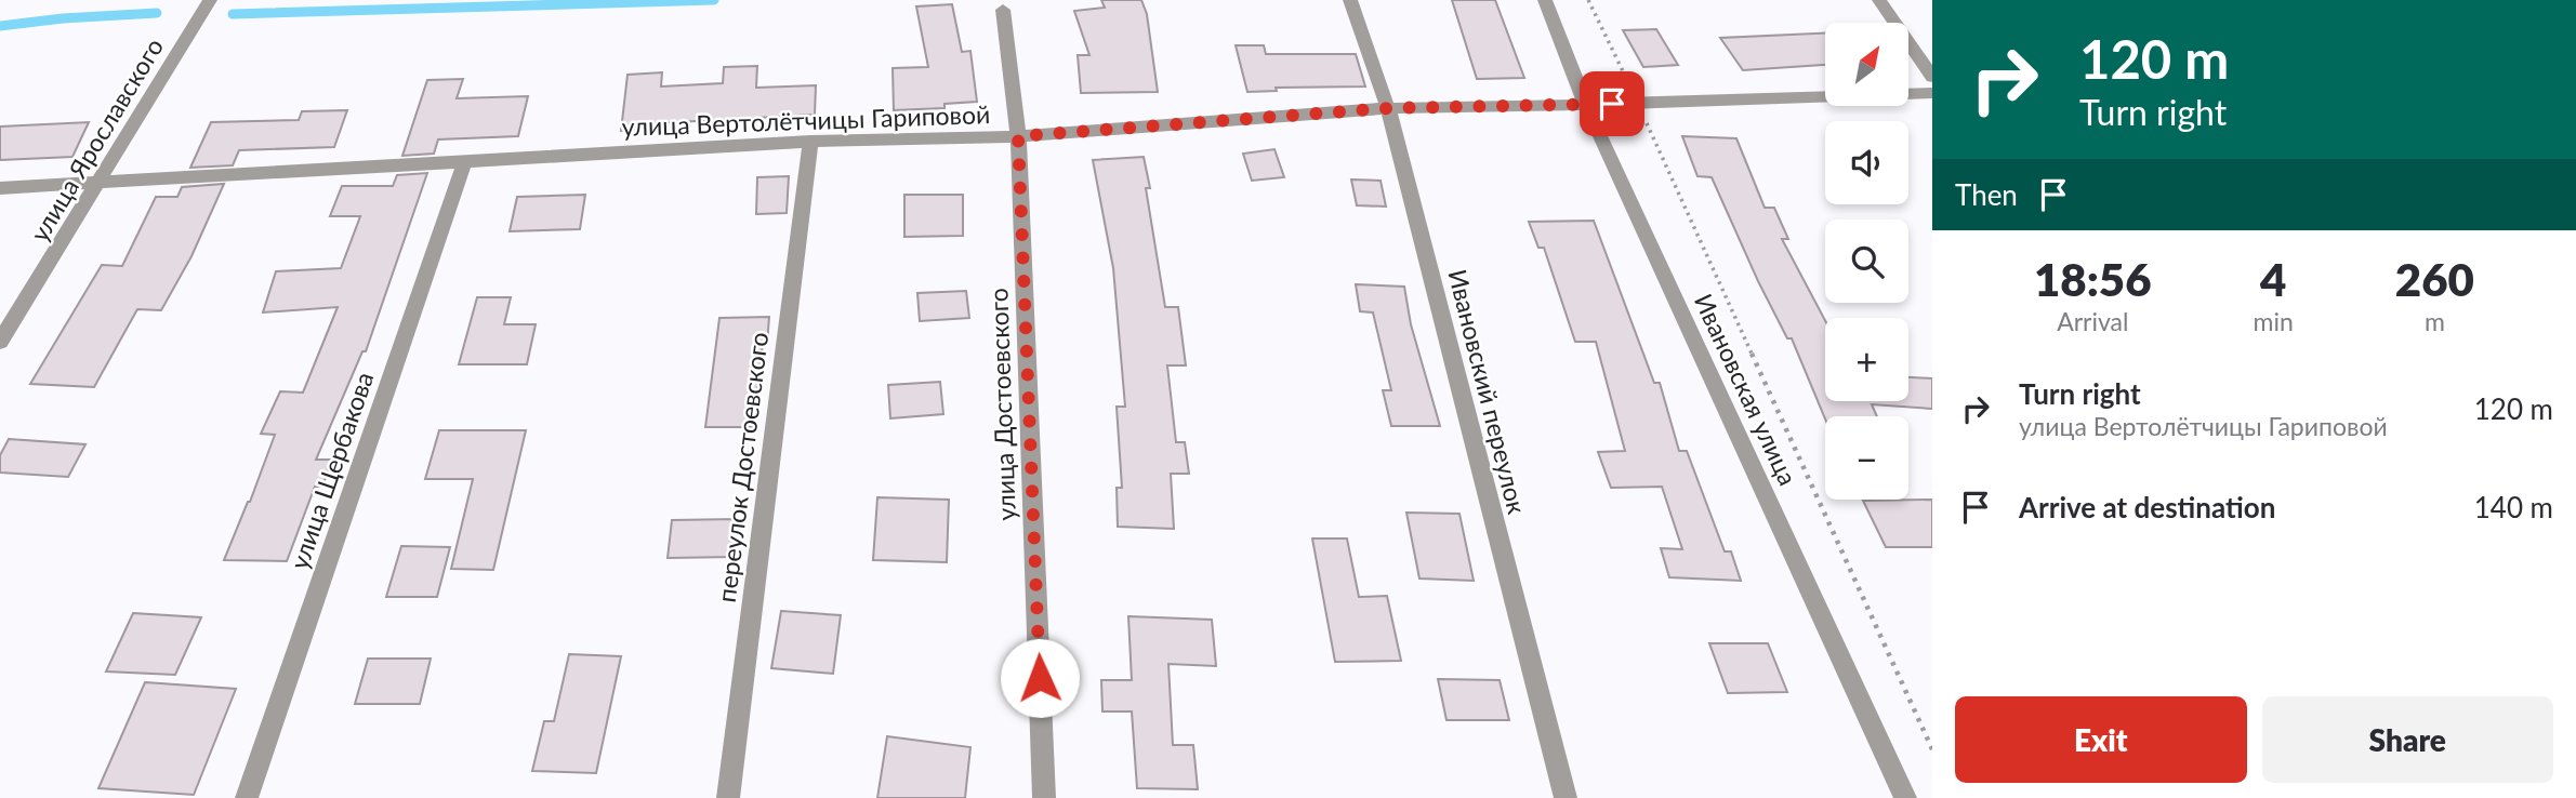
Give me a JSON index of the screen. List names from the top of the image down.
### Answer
{
  "streets": {
    "street": [
      "улица Вертолётчицы Гариповой",
      "улица Ярославского",
      "Ивановская улица",
      "Ивановский переулок",
      "улица Достоевского",
      "переулок Достоевского",
      "улица Щербакова"
    ]
  },
  "crossings": [
    ["улица Вертолётчицы Гариповой", "улица Ярославского"],
    ["улица Вертолётчицы Гариповой", "Ивановская улица"],
    ["улица Вертолётчицы Гариповой", "Ивановский переулок"],
    ["улица Вертолётчицы Гариповой", "улица Достоевского"],
    ["улица Вертолётчицы Гариповой", "переулок Достоевского"],
    ["улица Вертолётчицы Гариповой", "улица Щербакова"]
  ],
  "north": "top right",
  "page": {
    "turn": ["120 m", "Turn right"],
    "map_buttons": ["+", "−"],
    "then": "Then",
    "eta": [
      "18:56",
      "Arrival",
      "4",
      "min",
      "260",
      "m"
    ],
    "list": [
      {
        "name": "Turn right",
        "note": "улица Вертолётчицы Гариповой",
        "value": "120 m"
      },
      {
        "name": "Arrive at destination",
        "value": "140 m"
      }
    ],
    "buttons": ["Exit", "Share"]
  }
}
